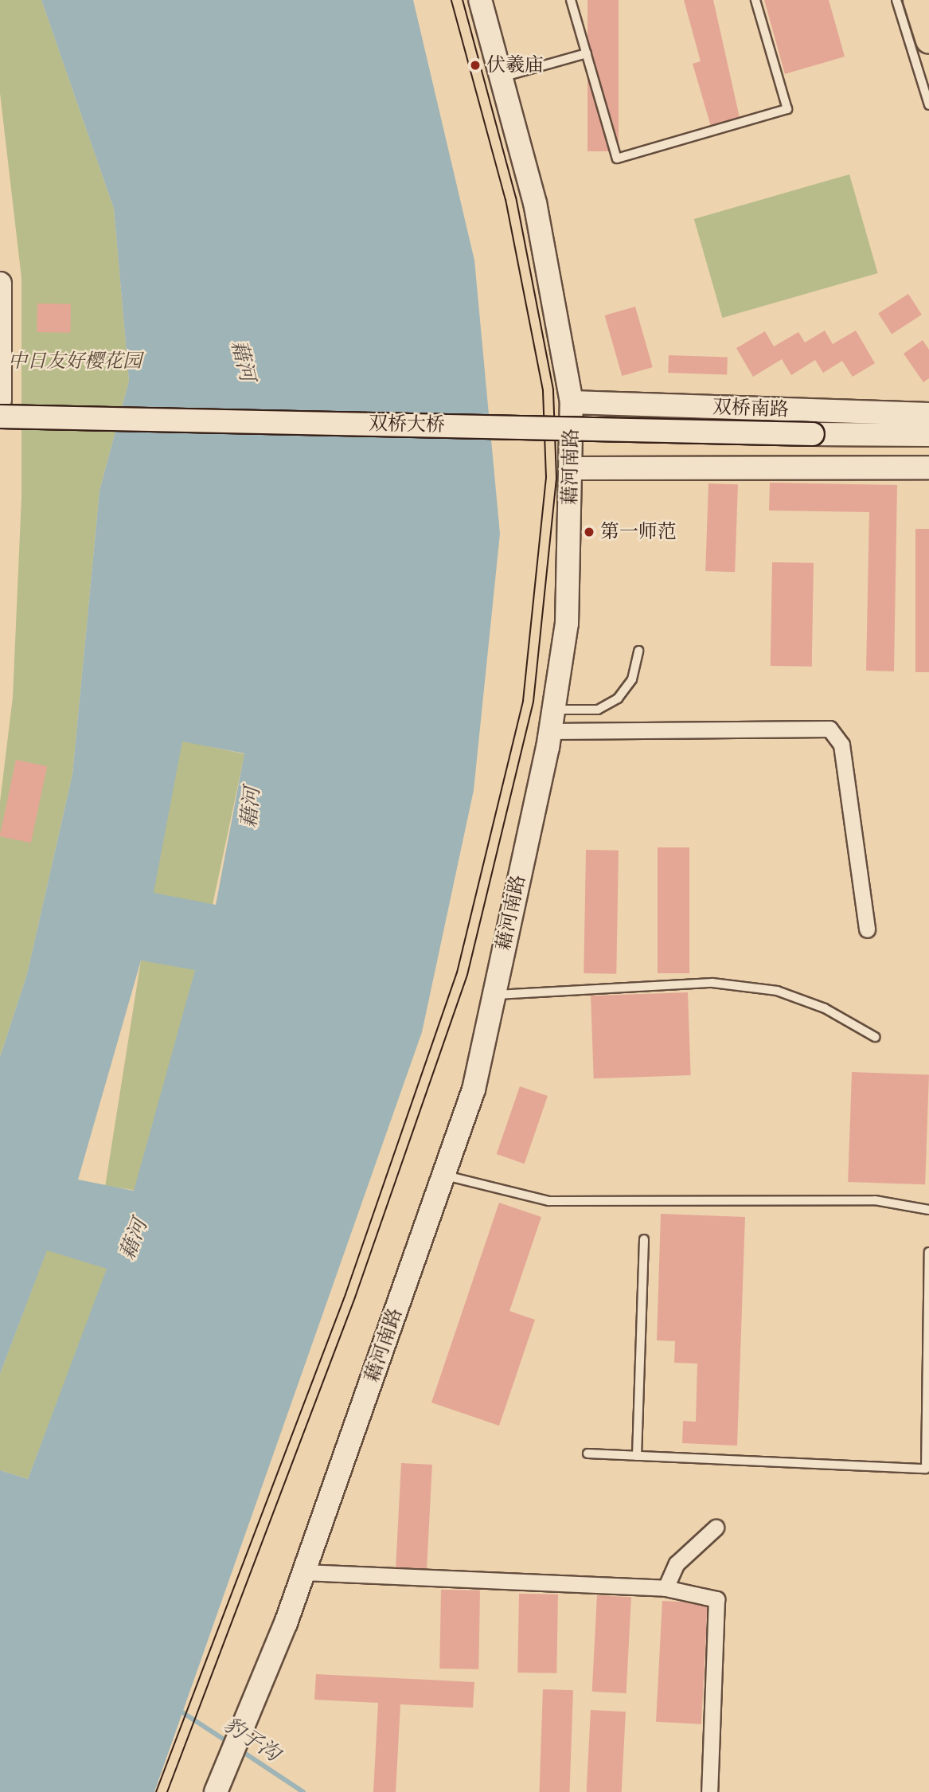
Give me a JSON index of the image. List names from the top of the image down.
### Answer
{
  "streets": {
    "main road": ["双桥南路", "双桥大桥", "藉河南路"]
  },
  "crossings": [
    ["双桥南路", "藉河南路"]
  ],
  "water": ["藉河", "豹子沟"],
  "parks": ["中日友好樱花园"],
  "places": ["伏羲庙", "第一师范"]
}
